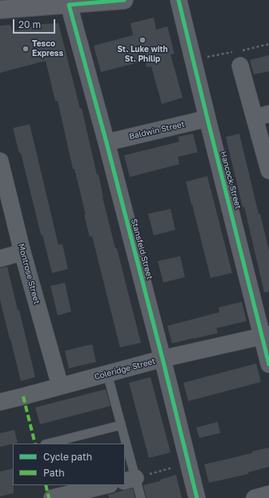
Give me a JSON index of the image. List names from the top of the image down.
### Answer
{
  "streets": {
    "street": [
      "Baldwin Street",
      "Hancock Street",
      "Stansfeld Street",
      "Montrose Street",
      "Coleridge Street"
    ]
  },
  "crossings": [
    ["Baldwin Street", "Hancock Street"],
    ["Baldwin Street", "Stansfeld Street"],
    ["Hancock Street", "Coleridge Street"],
    ["Stansfeld Street", "Coleridge Street"],
    ["Montrose Street", "Coleridge Street"]
  ],
  "places": ["St. Luke with St. Philip", "Tesco Express"],
  "legend": ["Cycle path", "Path"],
  "scale_bar": "20 m"
}
